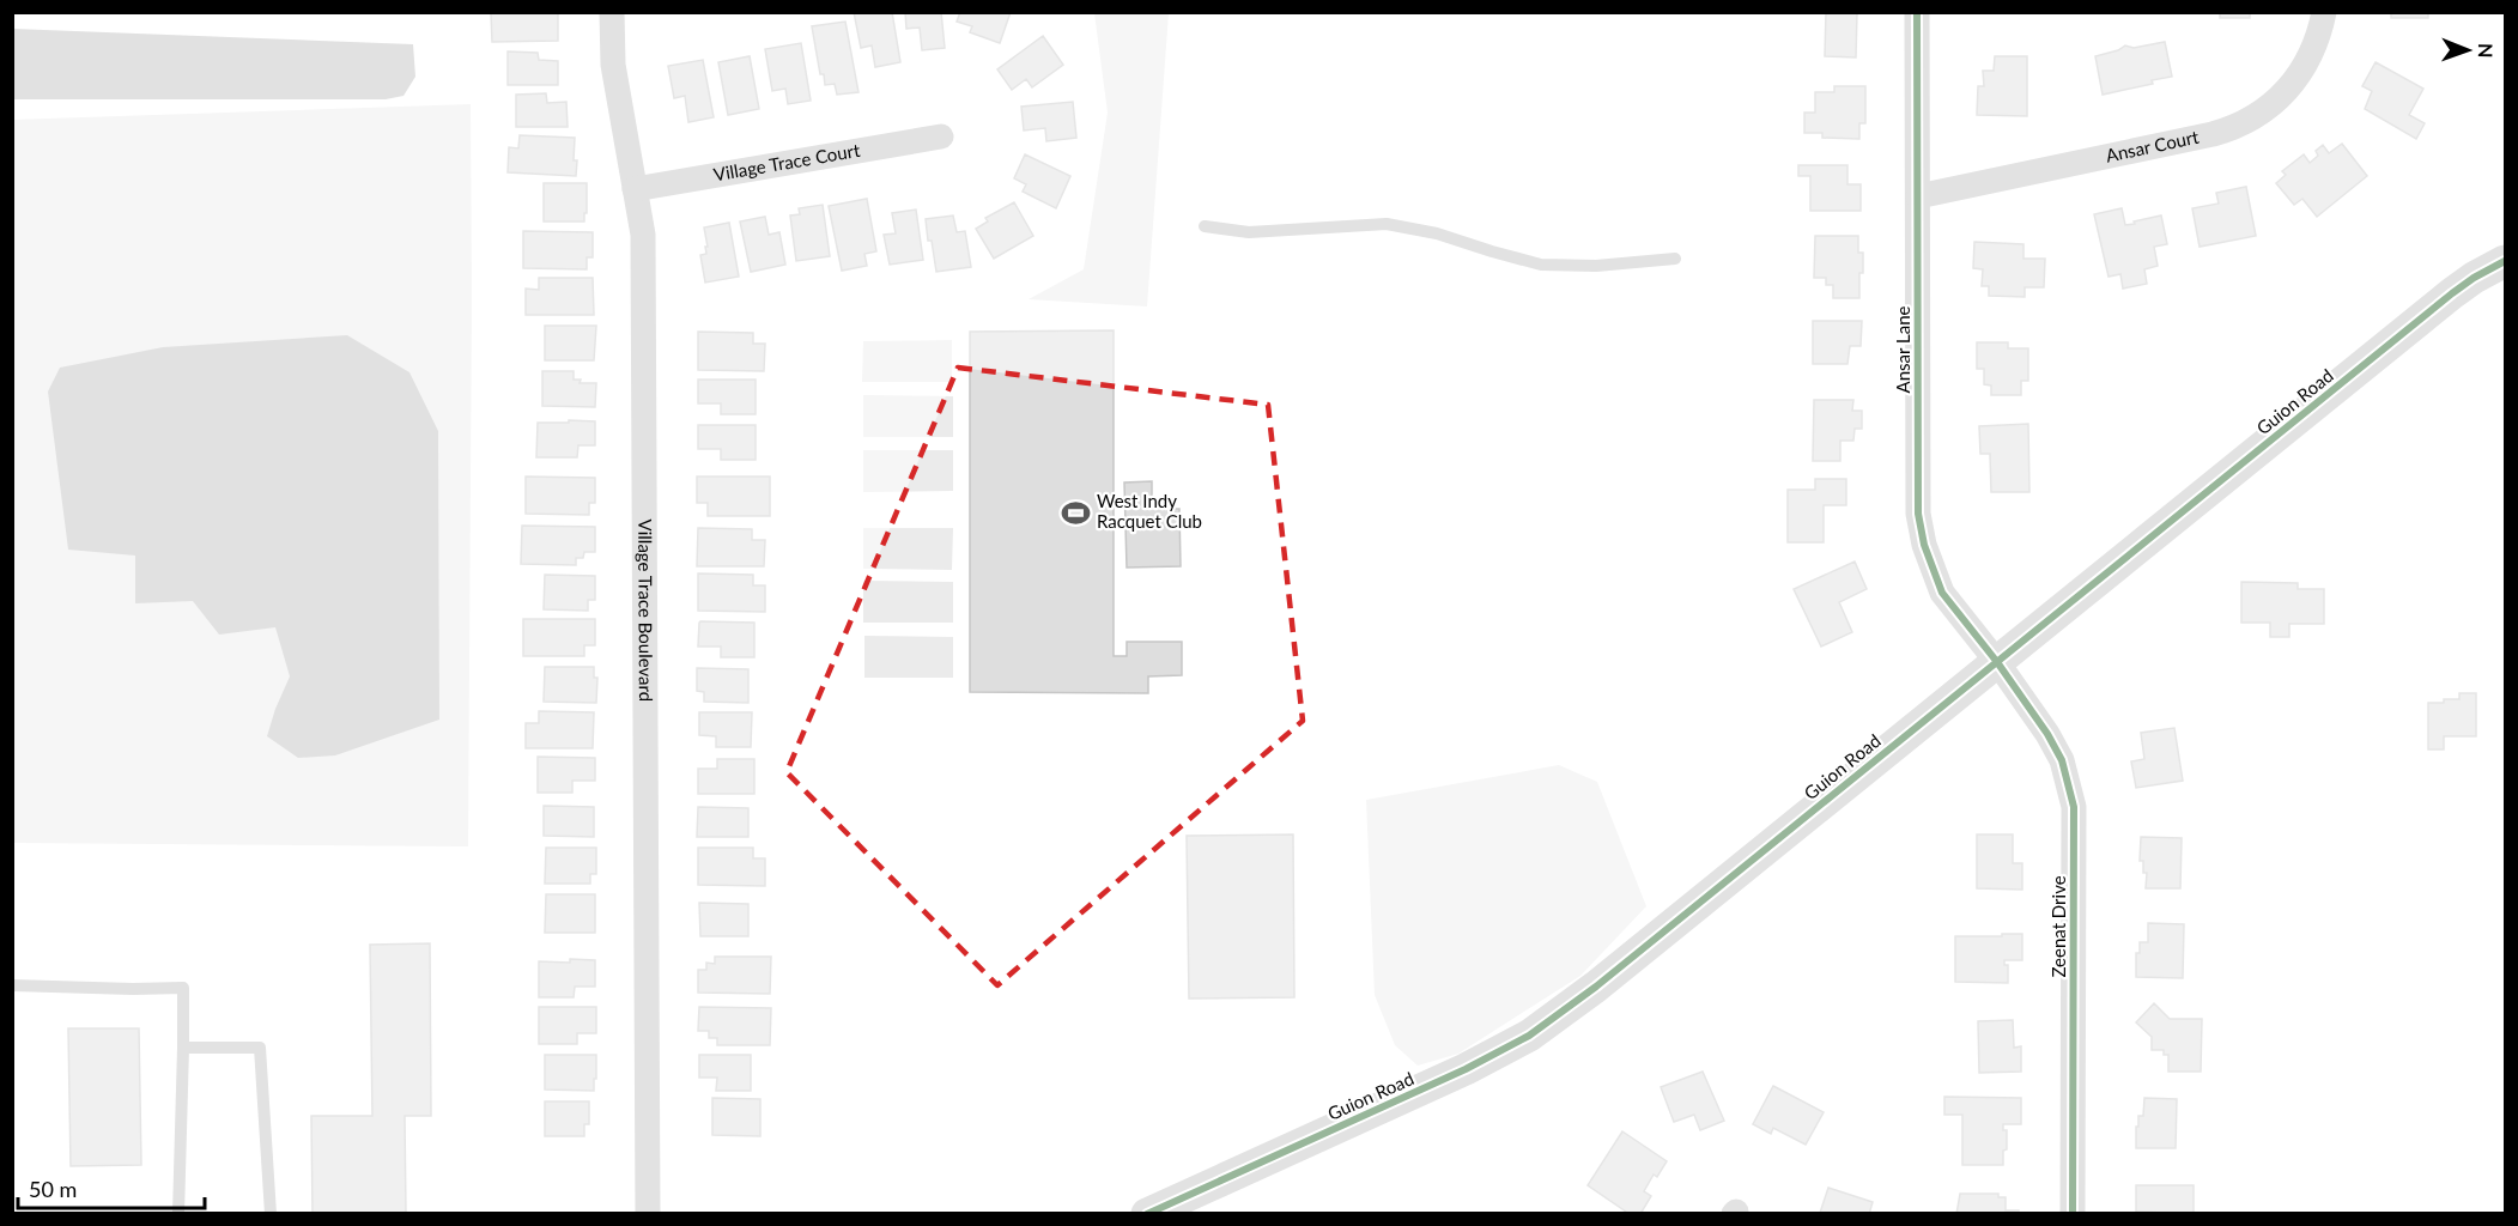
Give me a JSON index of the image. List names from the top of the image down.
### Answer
{
  "streets": {
    "street": [
      "Ansar Court",
      "Village Trace Court",
      "Ansar Lane",
      "Guion Road",
      "Village Trace Boulevard",
      "Zeenat Drive"
    ]
  },
  "crossings": [
    ["Ansar Court", "Ansar Lane"],
    ["Village Trace Court", "Village Trace Boulevard"],
    ["Ansar Lane", "Guion Road"],
    ["Ansar Lane", "Zeenat Drive"],
    ["Guion Road", "Zeenat Drive"]
  ],
  "places": {
    "sports": ["West Indy Racquet Club"]
  },
  "scale_bar": "50 m",
  "north": "right"
}
